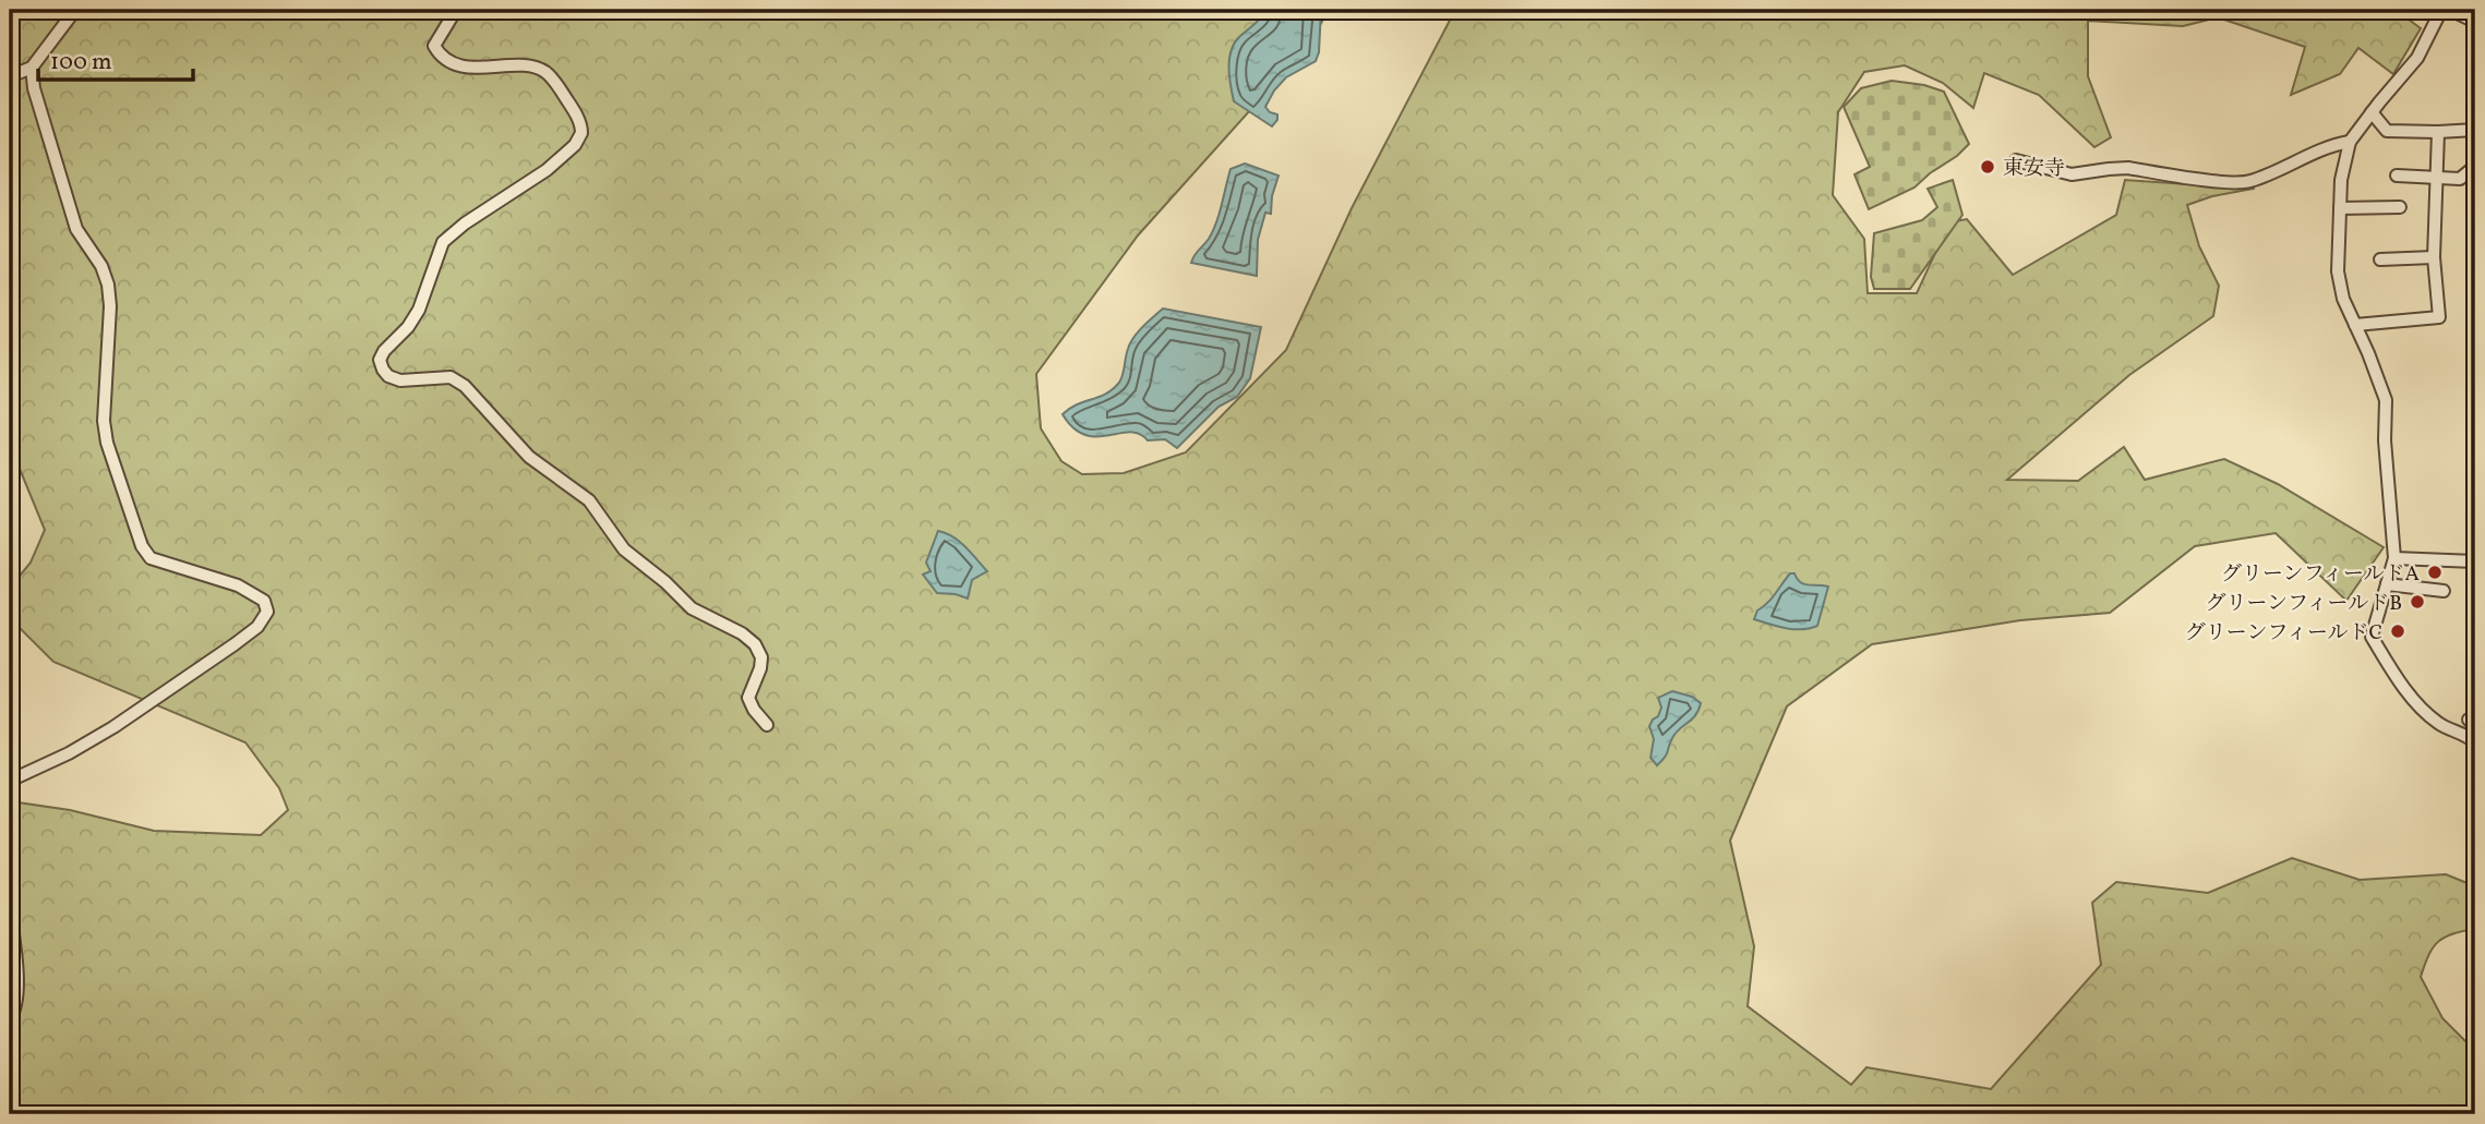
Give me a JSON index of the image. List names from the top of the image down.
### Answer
{
  "places": [
    "東安寺",
    "グリーンフィールドA",
    "グリーンフィールドB",
    "グリーンフィールドC"
  ],
  "scale_bar": "100 m"
}
